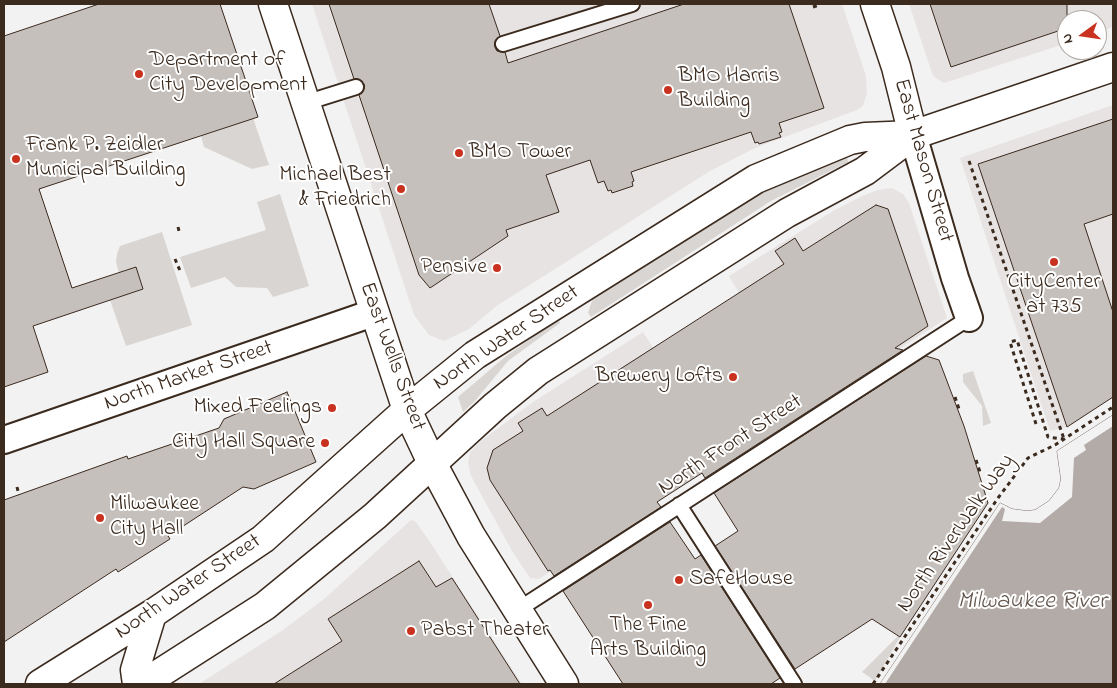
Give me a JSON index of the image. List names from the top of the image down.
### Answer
{
  "streets": {
    "main road": ["East Mason Street", "North Water Street", "East Wells Street"],
    "street": ["North Market Street"],
    "lane": ["North Front Street"],
    "path": ["North RiverWalk Way"]
  },
  "crossings": [
    ["East Mason Street", "North Water Street"],
    ["East Mason Street", "North Front Street"],
    ["North Water Street", "East Wells Street"],
    ["East Wells Street", "North Market Street"],
    ["East Wells Street", "North Front Street"]
  ],
  "water": ["Milwaukee River"],
  "places": [
    "Department of City Development",
    "BMO Harris Building",
    "BMO Tower",
    "Frank P. Zeidler Municipal Building",
    "Michael Best & Friedrich",
    "CityCenter at 735",
    "Pensive",
    "Brewery Lofts",
    "Mixed Feelings",
    "City Hall Square",
    "Milwaukee City Hall",
    "SafeHouse",
    "The Fine Arts Building",
    "Pabst Theater"
  ],
  "north": "left"
}
